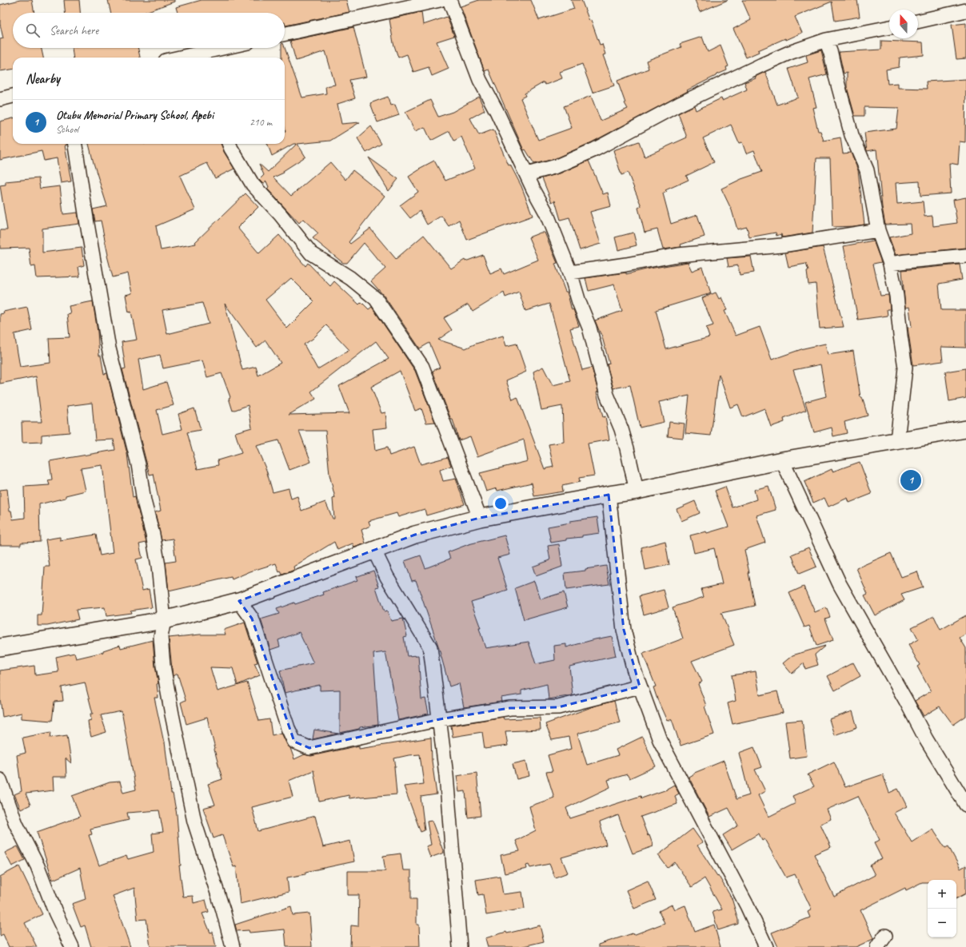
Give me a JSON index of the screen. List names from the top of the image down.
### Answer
{
  "north": "top",
  "page": {
    "search": "Search here",
    "heading": "Nearby",
    "list": [
      {
        "mark": "1",
        "name": "Otubu Memorial Primary School, Apebi",
        "note": "School",
        "value": "210 m"
      }
    ],
    "pins": "1",
    "map_buttons": ["+", "−"]
  }
}
